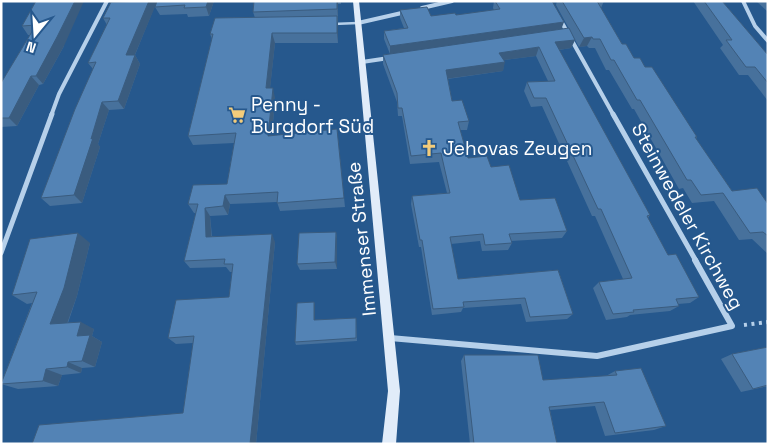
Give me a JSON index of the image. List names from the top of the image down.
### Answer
{
  "streets": {
    "main road": ["Immenser Straße"],
    "street": ["Steinwedeler Kirchweg"]
  },
  "crossings": [
    ["Steinwedeler Kirchweg", "Immenser Straße"]
  ],
  "places": {
    "supermarket": ["Penny - Burgdorf Süd"],
    "church": ["Jehovas Zeugen"]
  },
  "north": "bottom"
}
